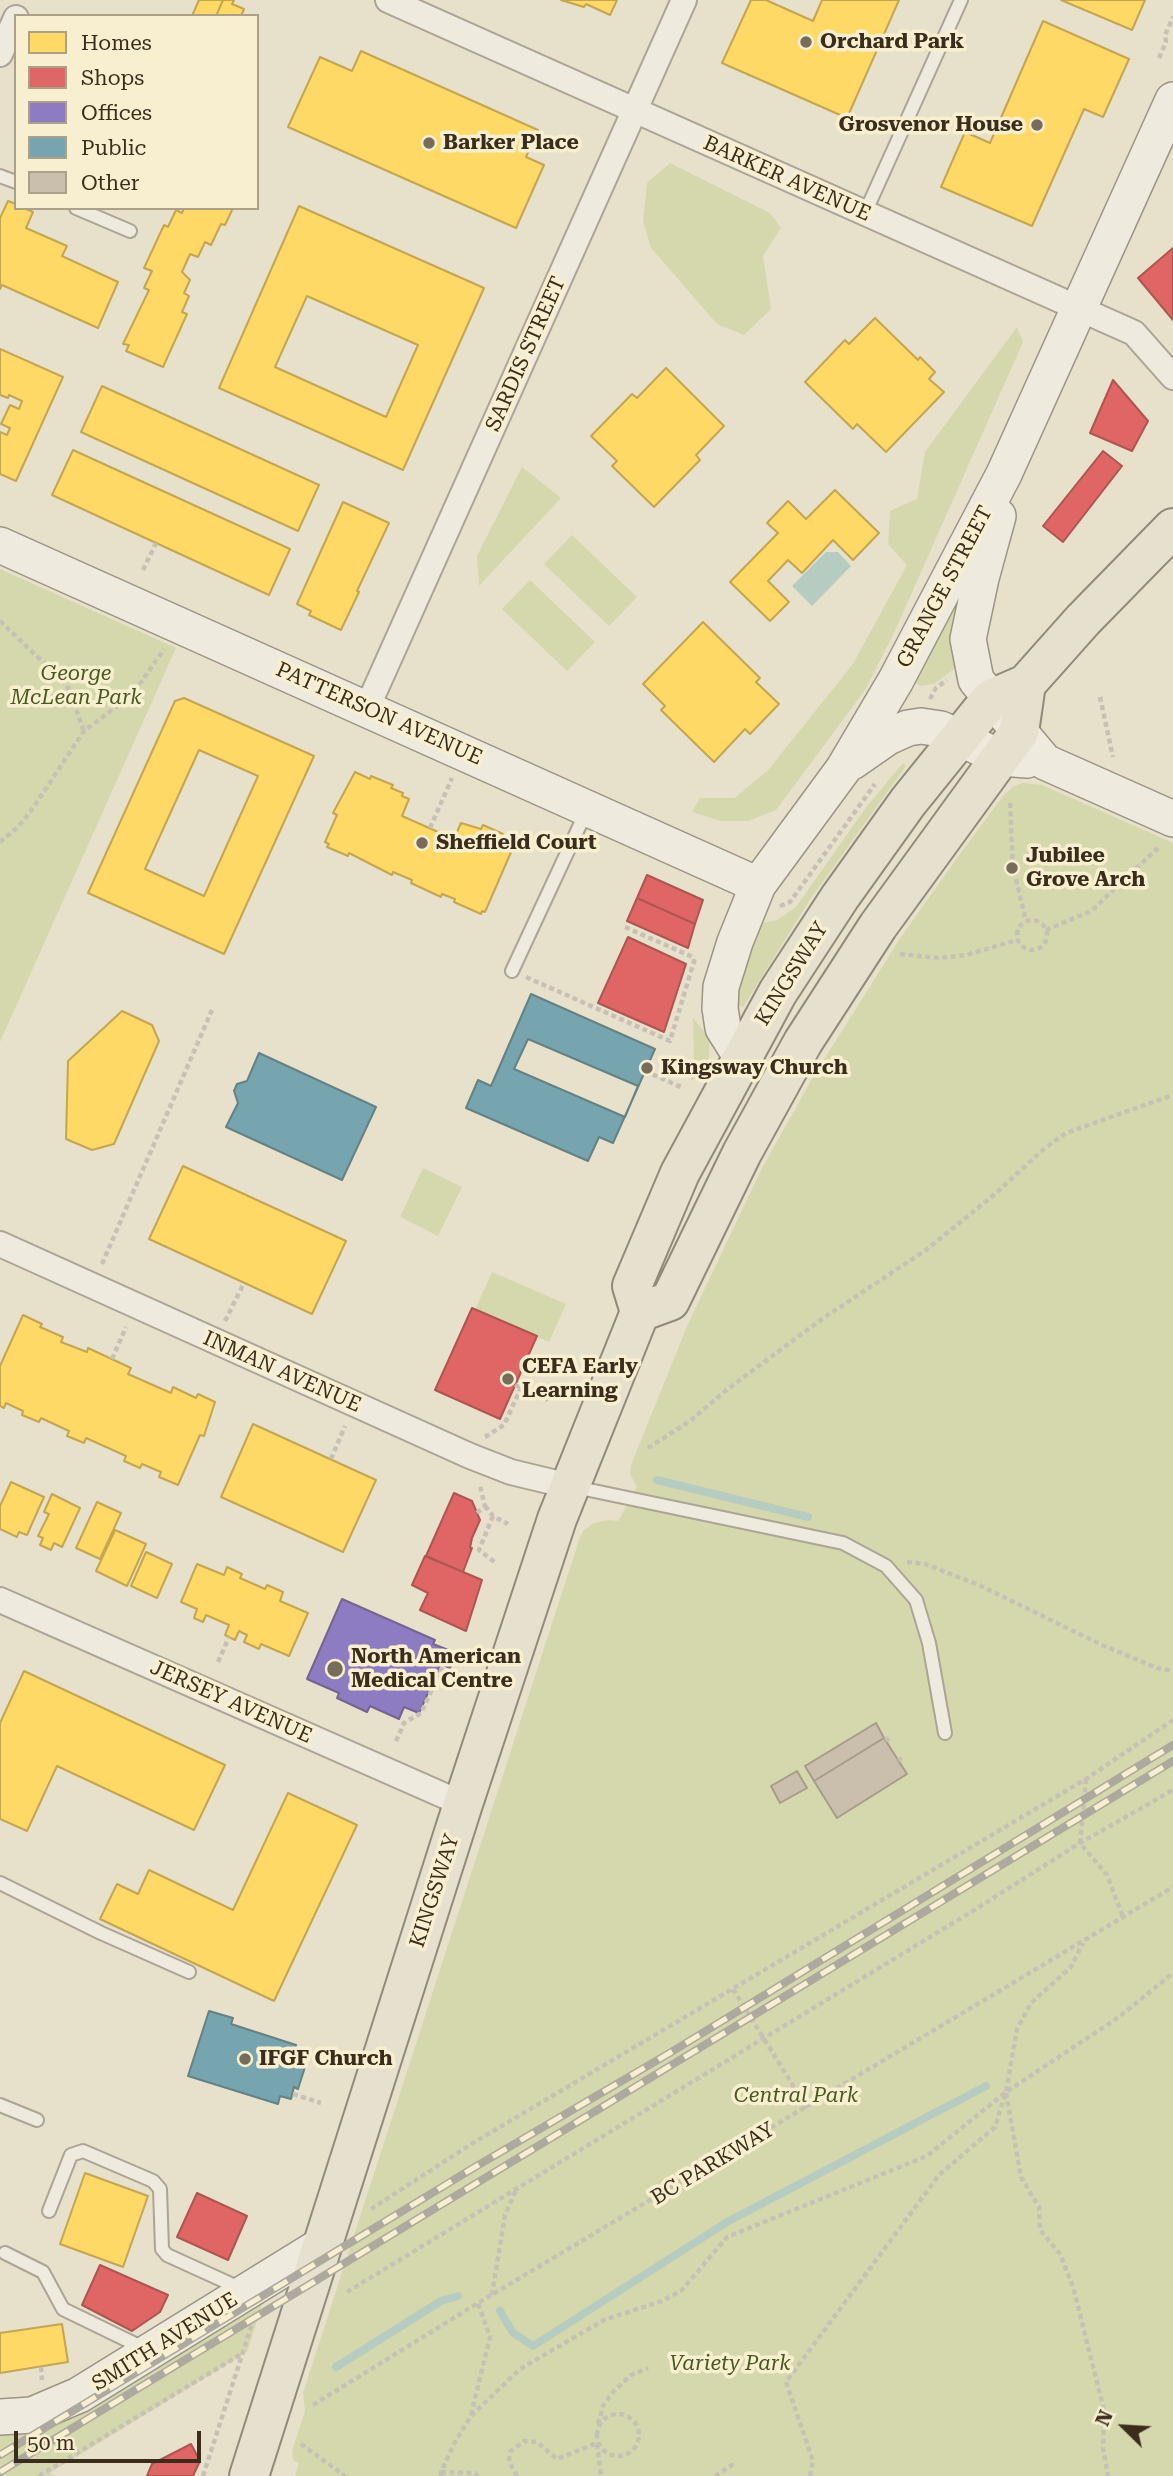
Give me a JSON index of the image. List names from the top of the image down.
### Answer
{
  "streets": {
    "main road": ["KINGSWAY"],
    "street": [
      "BARKER AVENUE",
      "SARDIS STREET",
      "GRANGE STREET",
      "PATTERSON AVENUE",
      "INMAN AVENUE",
      "JERSEY AVENUE",
      "SMITH AVENUE"
    ],
    "path": ["BC PARKWAY"]
  },
  "crossings": [
    ["BARKER AVENUE", "SARDIS STREET"],
    ["BARKER AVENUE", "GRANGE STREET"],
    ["SARDIS STREET", "PATTERSON AVENUE"],
    ["GRANGE STREET", "PATTERSON AVENUE"],
    ["GRANGE STREET", "KINGSWAY"],
    ["KINGSWAY", "INMAN AVENUE"],
    ["KINGSWAY", "JERSEY AVENUE"],
    ["KINGSWAY", "SMITH AVENUE"]
  ],
  "parks": ["George McLean Park", "Central Park", "Variety Park"],
  "places": [
    "Orchard Park",
    "Grosvenor House",
    "Barker Place",
    "Sheffield Court",
    "Jubilee Grove Arch",
    "Kingsway Church",
    "CEFA Early Learning",
    "North American Medical Centre",
    "IFGF Church"
  ],
  "legend": [
    "Homes",
    "Shops",
    "Offices",
    "Public",
    "Other"
  ],
  "scale_bar": "50 m",
  "north": "top left"
}
